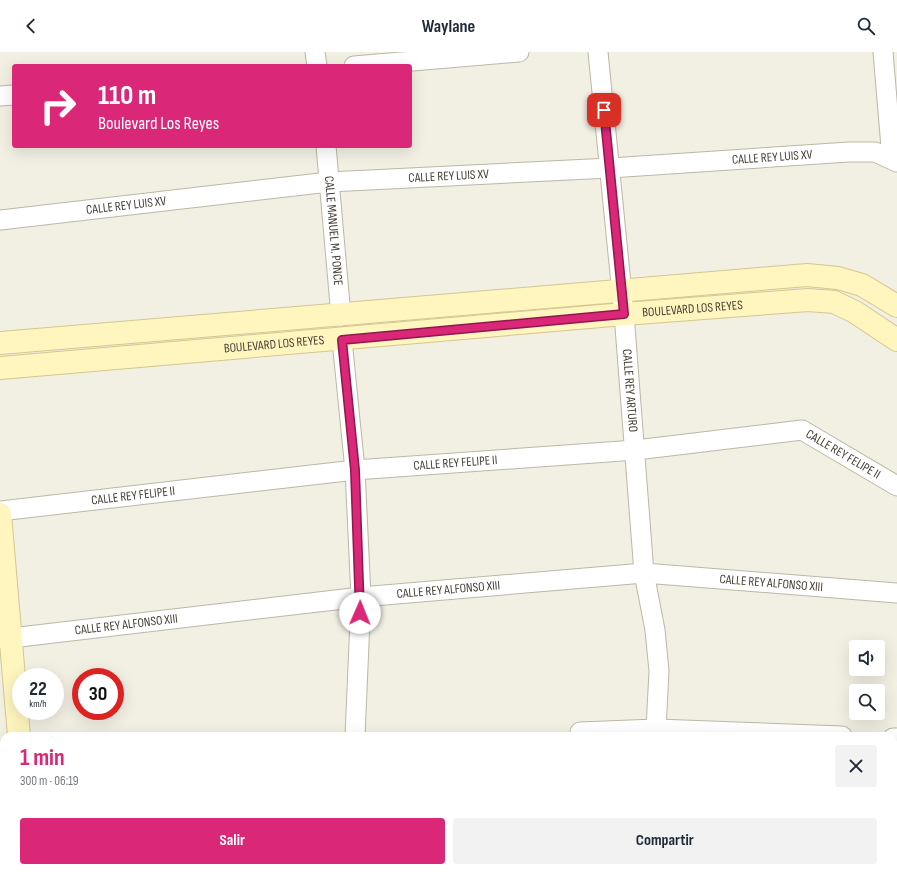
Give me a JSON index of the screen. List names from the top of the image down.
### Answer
{
  "streets": {
    "main road": ["BOULEVARD LOS REYES"],
    "street": [
      "CALLE REY LUIS XV",
      "CALLE MANUEL M. PONCE",
      "CALLE REY ARTURO",
      "CALLE REY FELIPE II",
      "CALLE REY ALFONSO XIII"
    ]
  },
  "crossings": [
    ["CALLE REY LUIS XV", "CALLE MANUEL M. PONCE"],
    ["CALLE REY LUIS XV", "CALLE REY ARTURO"],
    ["CALLE MANUEL M. PONCE", "BOULEVARD LOS REYES"],
    ["BOULEVARD LOS REYES", "CALLE REY ARTURO"],
    ["CALLE REY ARTURO", "CALLE REY FELIPE II"],
    ["CALLE REY ARTURO", "CALLE REY ALFONSO XIII"]
  ],
  "page": {
    "header": "Waylane",
    "turn": ["110 m", "Boulevard Los Reyes"],
    "speed": "22 km/h",
    "limit": "30",
    "heading": ["1 min", "300 m · 06:19"],
    "buttons": ["Salir", "Compartir"]
  }
}
